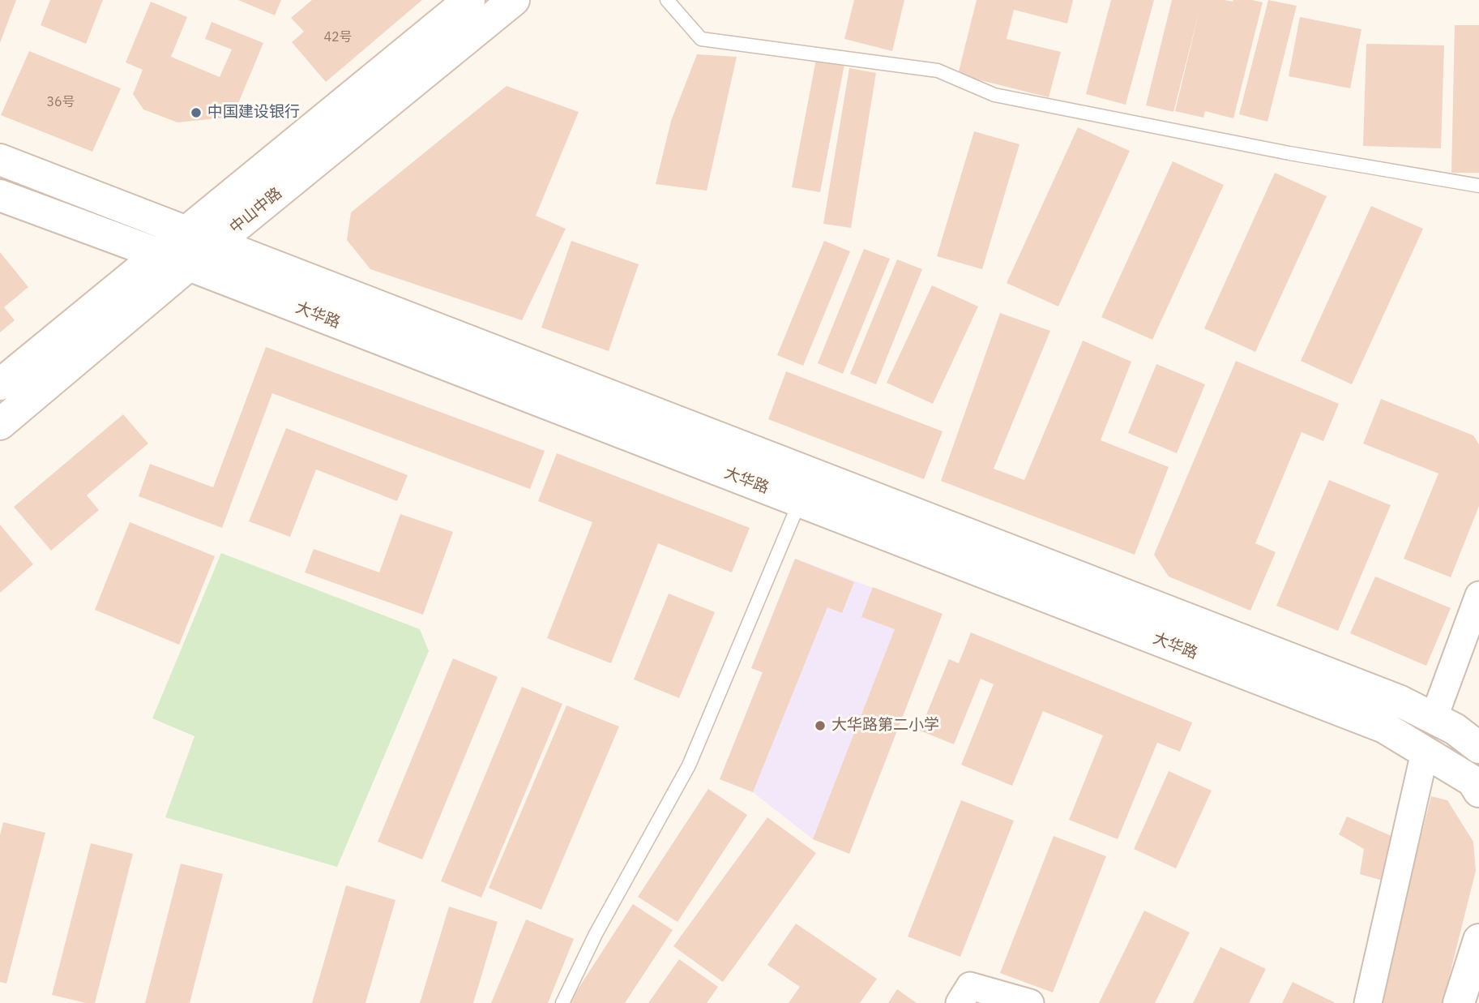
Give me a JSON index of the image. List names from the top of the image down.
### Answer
{
  "streets": {
    "street": ["中山中路", "大华路"]
  },
  "crossings": [
    ["中山中路", "大华路"]
  ],
  "places": ["中国建设银行", "大华路第二小学"],
  "house_numbers": ["42号", "36号"]
}
